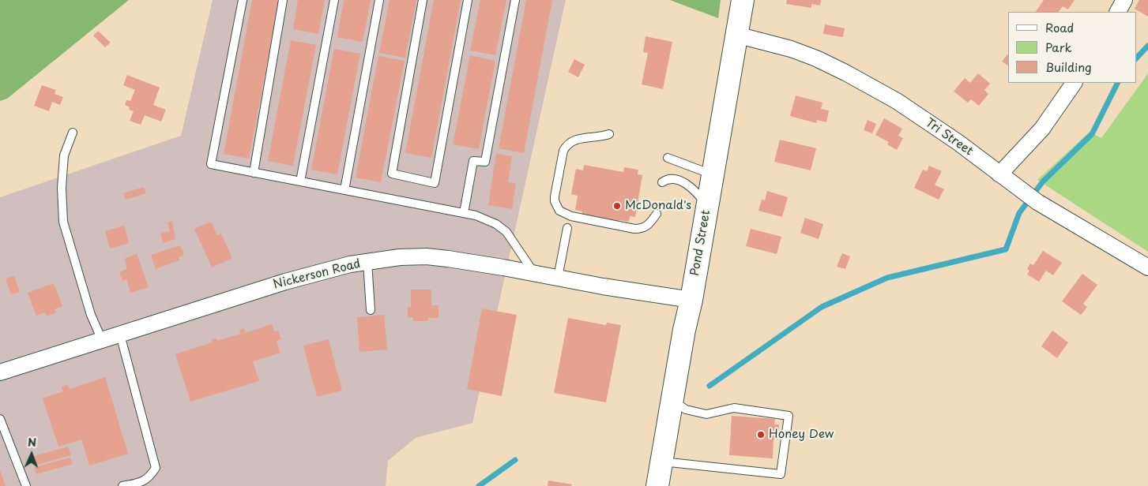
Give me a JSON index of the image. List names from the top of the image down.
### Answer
{
  "streets": {
    "main road": ["Pond Street"],
    "street": ["Tri Street", "Nickerson Road"]
  },
  "crossings": [
    ["Tri Street", "Pond Street"],
    ["Pond Street", "Nickerson Road"]
  ],
  "places": ["McDonald's", "Honey Dew"],
  "legend": ["Road", "Park", "Building"],
  "north": "top"
}
